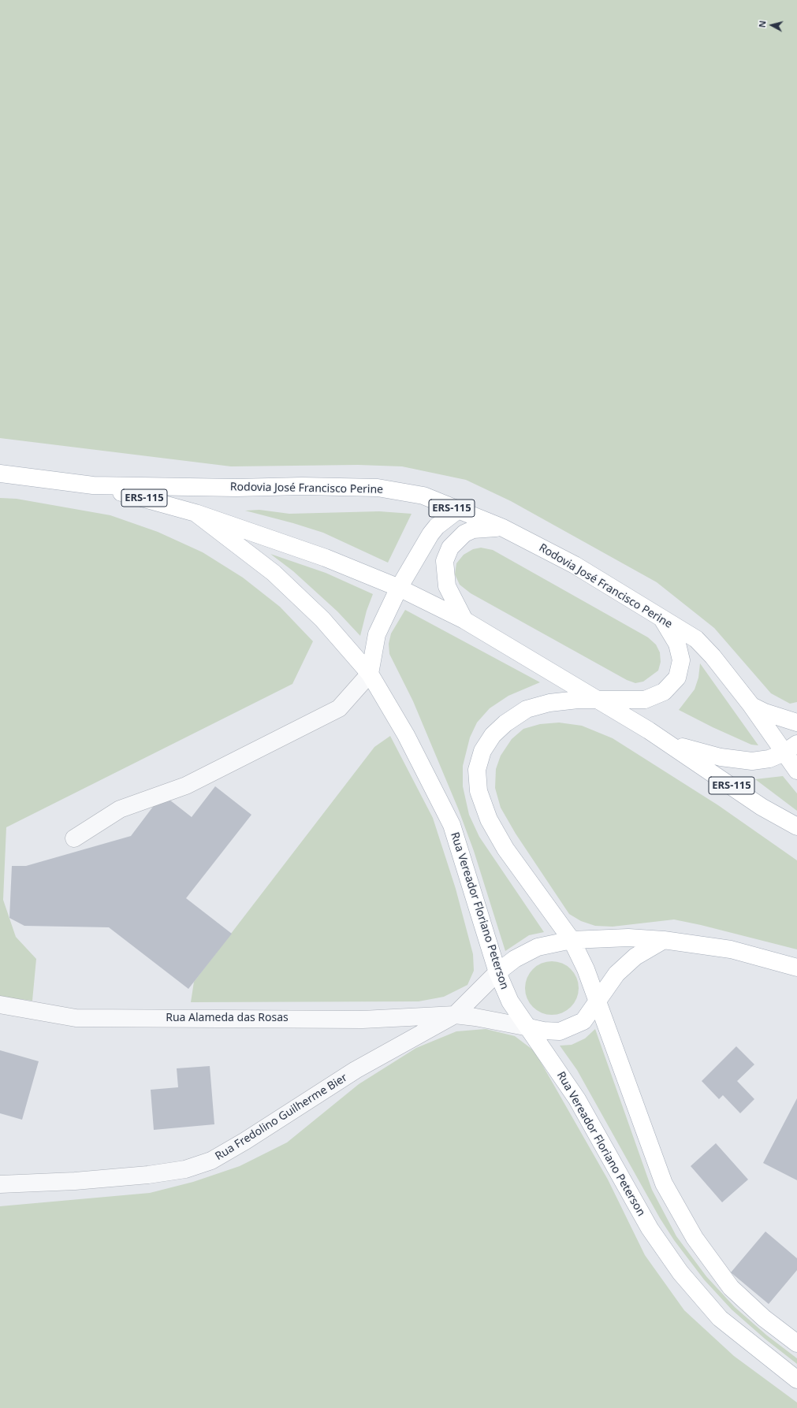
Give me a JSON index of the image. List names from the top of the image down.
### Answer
{
  "streets": {
    "main road": [
      "Rodovia José Francisco Perine",
      "ERS-115",
      "Rua Vereador Floriano Peterson",
      "Rua Fredolino Guilherme Bier"
    ],
    "street": ["Rua Alameda das Rosas"]
  },
  "crossings": [
    ["Rodovia José Francisco Perine", "Rua Vereador Floriano Peterson"],
    ["Rua Vereador Floriano Peterson", "Rua Fredolino Guilherme Bier"],
    ["Rua Alameda das Rosas", "Rua Fredolino Guilherme Bier"]
  ],
  "north": "left"
}
